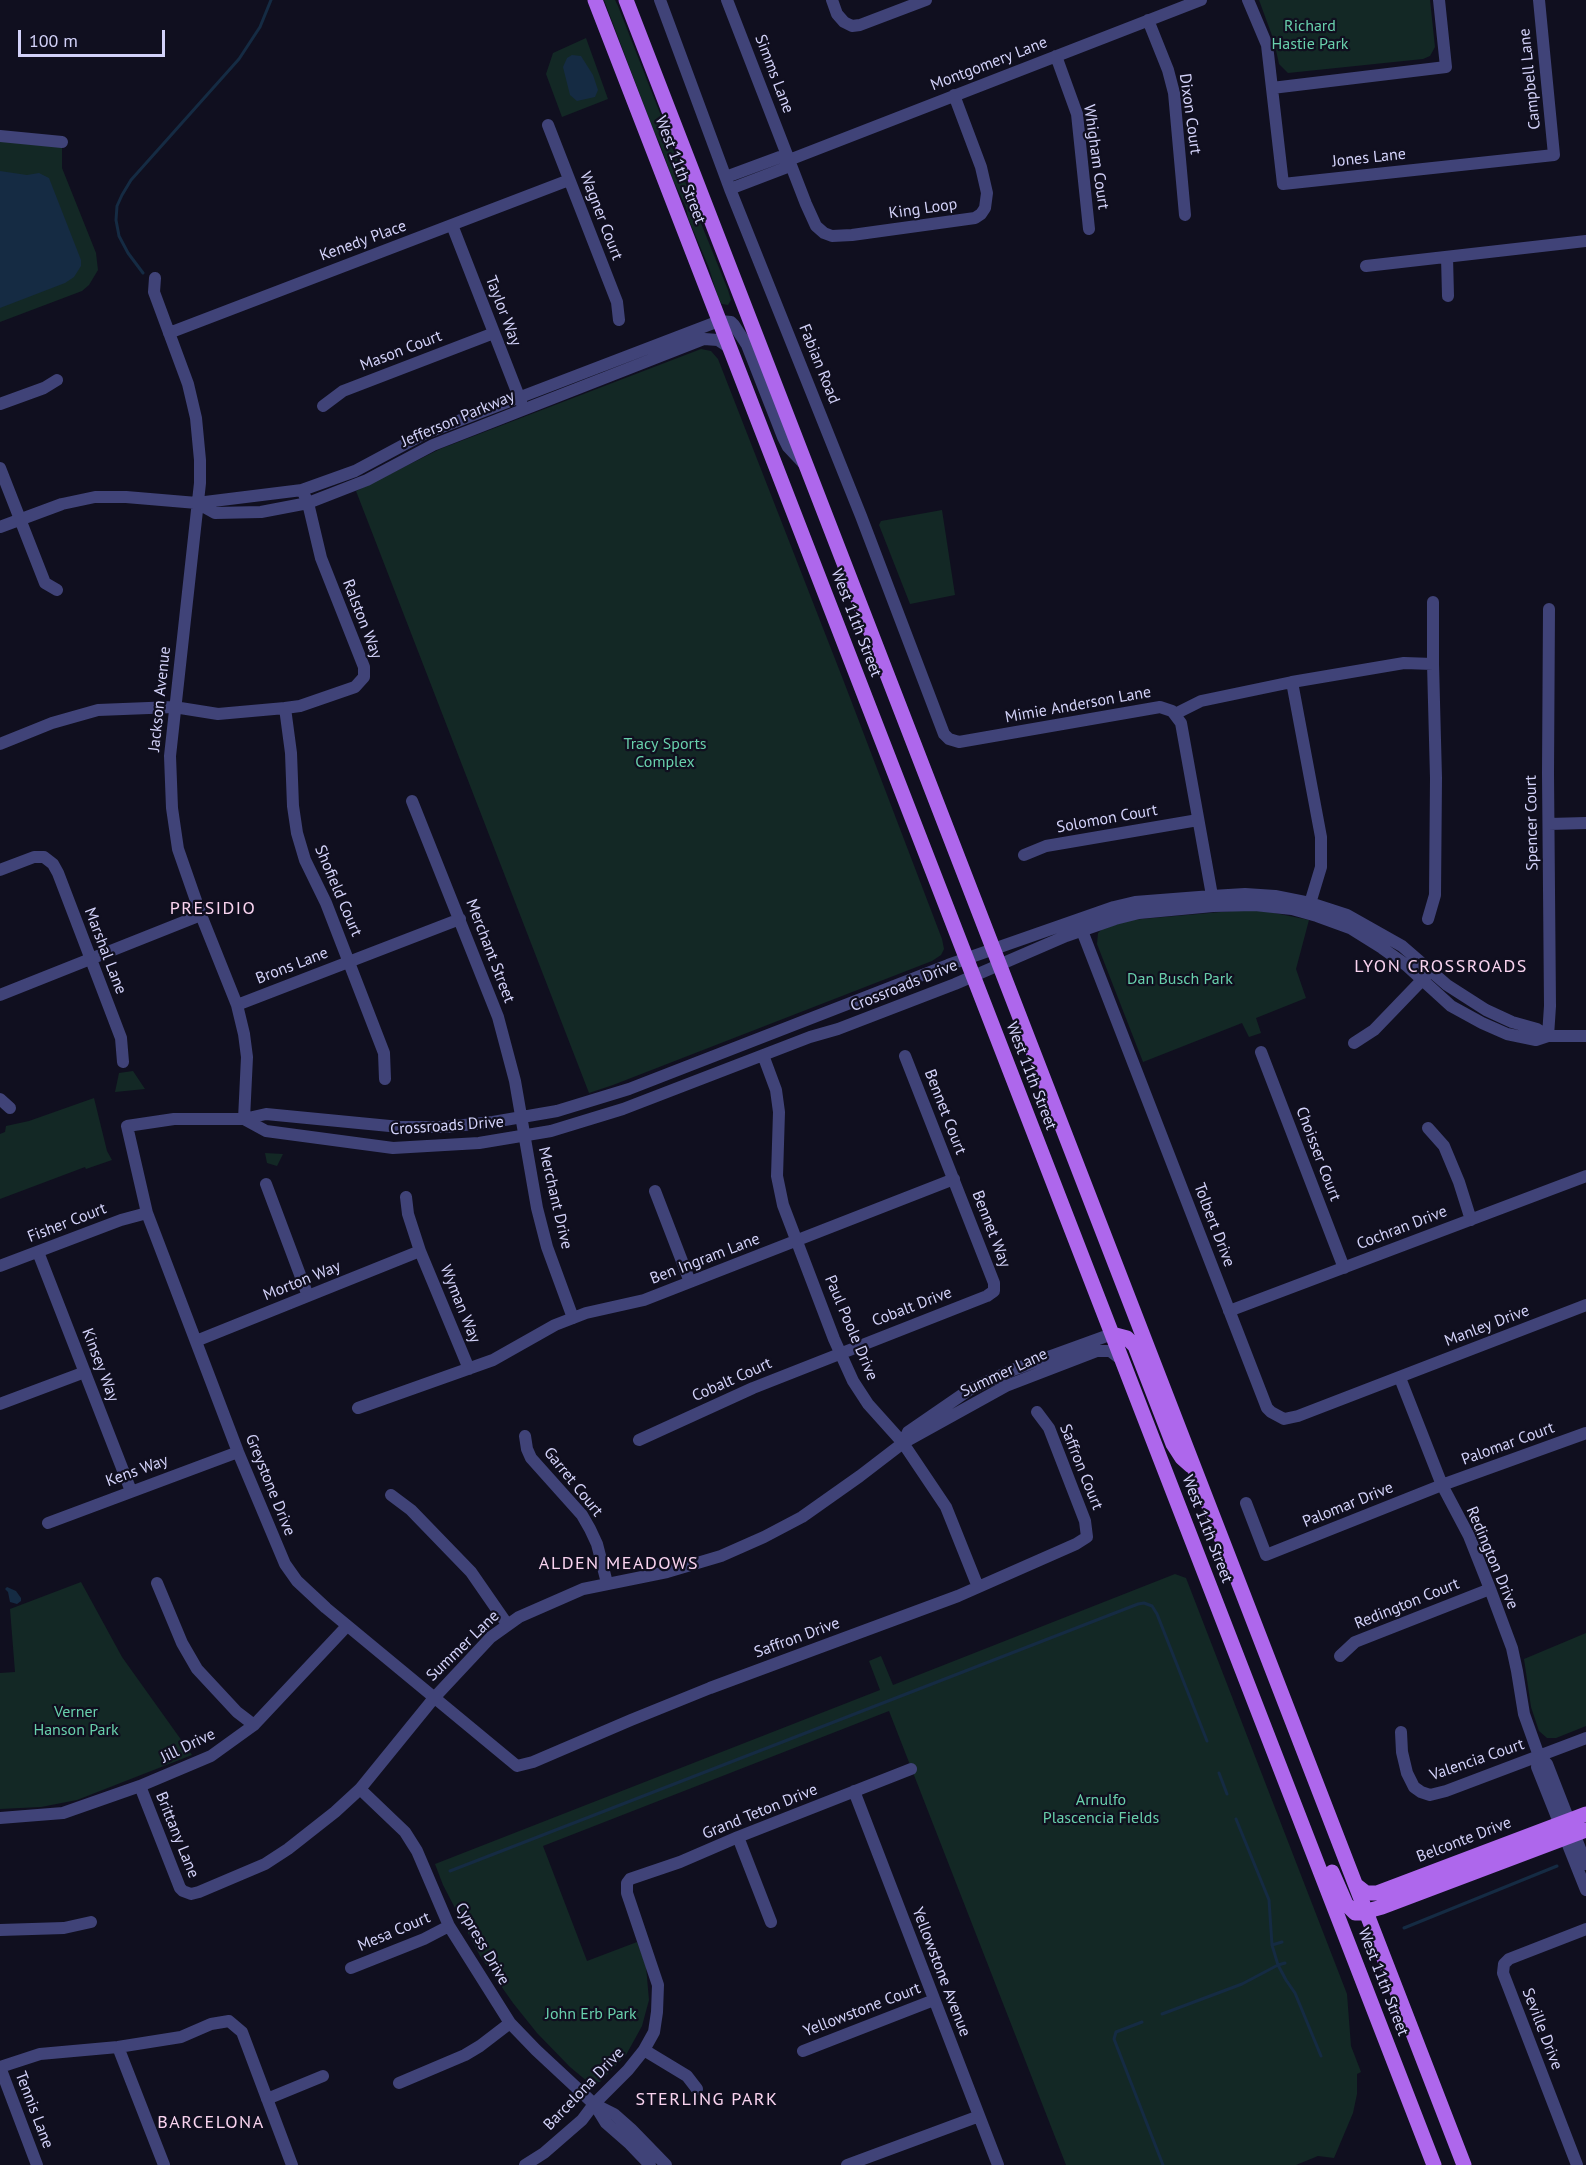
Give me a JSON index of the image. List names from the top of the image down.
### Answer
{
  "streets": {
    "main road": ["West 11th Street", "Belconte Drive"],
    "street": [
      "Montgomery Lane",
      "Simms Lane",
      "Campbell Lane",
      "Dixon Court",
      "Whigham Court",
      "Jones Lane",
      "King Loop",
      "Wagner Court",
      "Kenedy Place",
      "Taylor Way",
      "Mason Court",
      "Fabian Road",
      "Jefferson Parkway",
      "Ralston Way",
      "Jackson Avenue",
      "Mimie Anderson Lane",
      "Solomon Court",
      "Spencer Court",
      "Shofield Court",
      "Marshal Lane",
      "Merchant Street",
      "Brons Lane",
      "Crossroads Drive",
      "Bennet Court",
      "Choisser Court",
      "Merchant Drive",
      "Fisher Court",
      "Tolbert Drive",
      "Cochran Drive",
      "Bennet Way",
      "Ben Ingram Lane",
      "Morton Way",
      "Wyman Way",
      "Cobalt Drive",
      "Manley Drive",
      "Paul Poole Drive",
      "Kinsey Way",
      "Summer Lane",
      "Cobalt Court",
      "Palomar Court",
      "Saffron Court",
      "Kens Way",
      "Garret Court",
      "Greystone Drive",
      "Palomar Drive",
      "Redington Drive",
      "Redington Court",
      "Saffron Drive",
      "Jill Drive",
      "Valencia Court",
      "Grand Teton Drive",
      "Brittany Lane",
      "Mesa Court",
      "Cypress Drive",
      "Yellowstone Avenue",
      "Yellowstone Court",
      "Seville Drive",
      "Barcelona Drive",
      "Tennis Lane"
    ]
  },
  "crossings": [
    ["Montgomery Lane", "Simms Lane"],
    ["Montgomery Lane", "Dixon Court"],
    ["Montgomery Lane", "Whigham Court"],
    ["Montgomery Lane", "King Loop"],
    ["Montgomery Lane", "Fabian Road"],
    ["Simms Lane", "King Loop"],
    ["Campbell Lane", "Jones Lane"],
    ["West 11th Street", "Jefferson Parkway"],
    ["West 11th Street", "Crossroads Drive"],
    ["West 11th Street", "Summer Lane"],
    ["West 11th Street", "Belconte Drive"],
    ["Wagner Court", "Kenedy Place"],
    ["Kenedy Place", "Taylor Way"],
    ["Kenedy Place", "Jackson Avenue"],
    ["Taylor Way", "Mason Court"],
    ["Taylor Way", "Jefferson Parkway"],
    ["Fabian Road", "Mimie Anderson Lane"],
    ["Jefferson Parkway", "Ralston Way"],
    ["Jefferson Parkway", "Jackson Avenue"],
    ["Ralston Way", "Shofield Court"],
    ["Jackson Avenue", "Brons Lane"],
    ["Jackson Avenue", "Crossroads Drive"],
    ["Spencer Court", "Crossroads Drive"],
    ["Shofield Court", "Brons Lane"],
    ["Merchant Street", "Brons Lane"],
    ["Merchant Street", "Crossroads Drive"],
    ["Merchant Street", "Merchant Drive"],
    ["Crossroads Drive", "Merchant Drive"],
    ["Crossroads Drive", "Tolbert Drive"],
    ["Crossroads Drive", "Paul Poole Drive"],
    ["Crossroads Drive", "Greystone Drive"],
    ["Bennet Court", "Bennet Way"],
    ["Bennet Court", "Ben Ingram Lane"],
    ["Choisser Court", "Cochran Drive"],
    ["Merchant Drive", "Ben Ingram Lane"],
    ["Fisher Court", "Kinsey Way"],
    ["Fisher Court", "Greystone Drive"],
    ["Tolbert Drive", "Cochran Drive"],
    ["Tolbert Drive", "Manley Drive"],
    ["Tolbert Drive", "Redington Drive"],
    ["Bennet Way", "Ben Ingram Lane"],
    ["Bennet Way", "Cobalt Drive"],
    ["Ben Ingram Lane", "Wyman Way"],
    ["Ben Ingram Lane", "Paul Poole Drive"],
    ["Morton Way", "Wyman Way"],
    ["Morton Way", "Greystone Drive"],
    ["Cobalt Drive", "Paul Poole Drive"],
    ["Cobalt Drive", "Cobalt Court"],
    ["Manley Drive", "Redington Drive"],
    ["Paul Poole Drive", "Summer Lane"],
    ["Paul Poole Drive", "Cobalt Court"],
    ["Paul Poole Drive", "Saffron Drive"],
    ["Kinsey Way", "Kens Way"],
    ["Summer Lane", "Garret Court"],
    ["Summer Lane", "Greystone Drive"],
    ["Summer Lane", "Brittany Lane"],
    ["Summer Lane", "Cypress Drive"],
    ["Palomar Court", "Palomar Drive"],
    ["Palomar Court", "Redington Drive"],
    ["Saffron Court", "Saffron Drive"],
    ["Kens Way", "Greystone Drive"],
    ["Greystone Drive", "Saffron Drive"],
    ["Greystone Drive", "Jill Drive"],
    ["Palomar Drive", "Redington Drive"],
    ["Redington Drive", "Redington Court"],
    ["Redington Drive", "Valencia Court"],
    ["Redington Drive", "Belconte Drive"],
    ["Jill Drive", "Brittany Lane"],
    ["Grand Teton Drive", "Yellowstone Avenue"],
    ["Grand Teton Drive", "Barcelona Drive"],
    ["Mesa Court", "Cypress Drive"],
    ["Cypress Drive", "Barcelona Drive"],
    ["Yellowstone Avenue", "Yellowstone Court"]
  ],
  "districts": [
    "PRESIDIO",
    "LYON CROSSROADS",
    "ALDEN MEADOWS",
    "STERLING PARK",
    "BARCELONA"
  ],
  "parks": [
    "Richard Hastie Park",
    "Tracy Sports Complex",
    "Dan Busch Park",
    "Verner Hanson Park",
    "Arnulfo Plascencia Fields",
    "John Erb Park"
  ],
  "scale_bar": "100 m"
}
